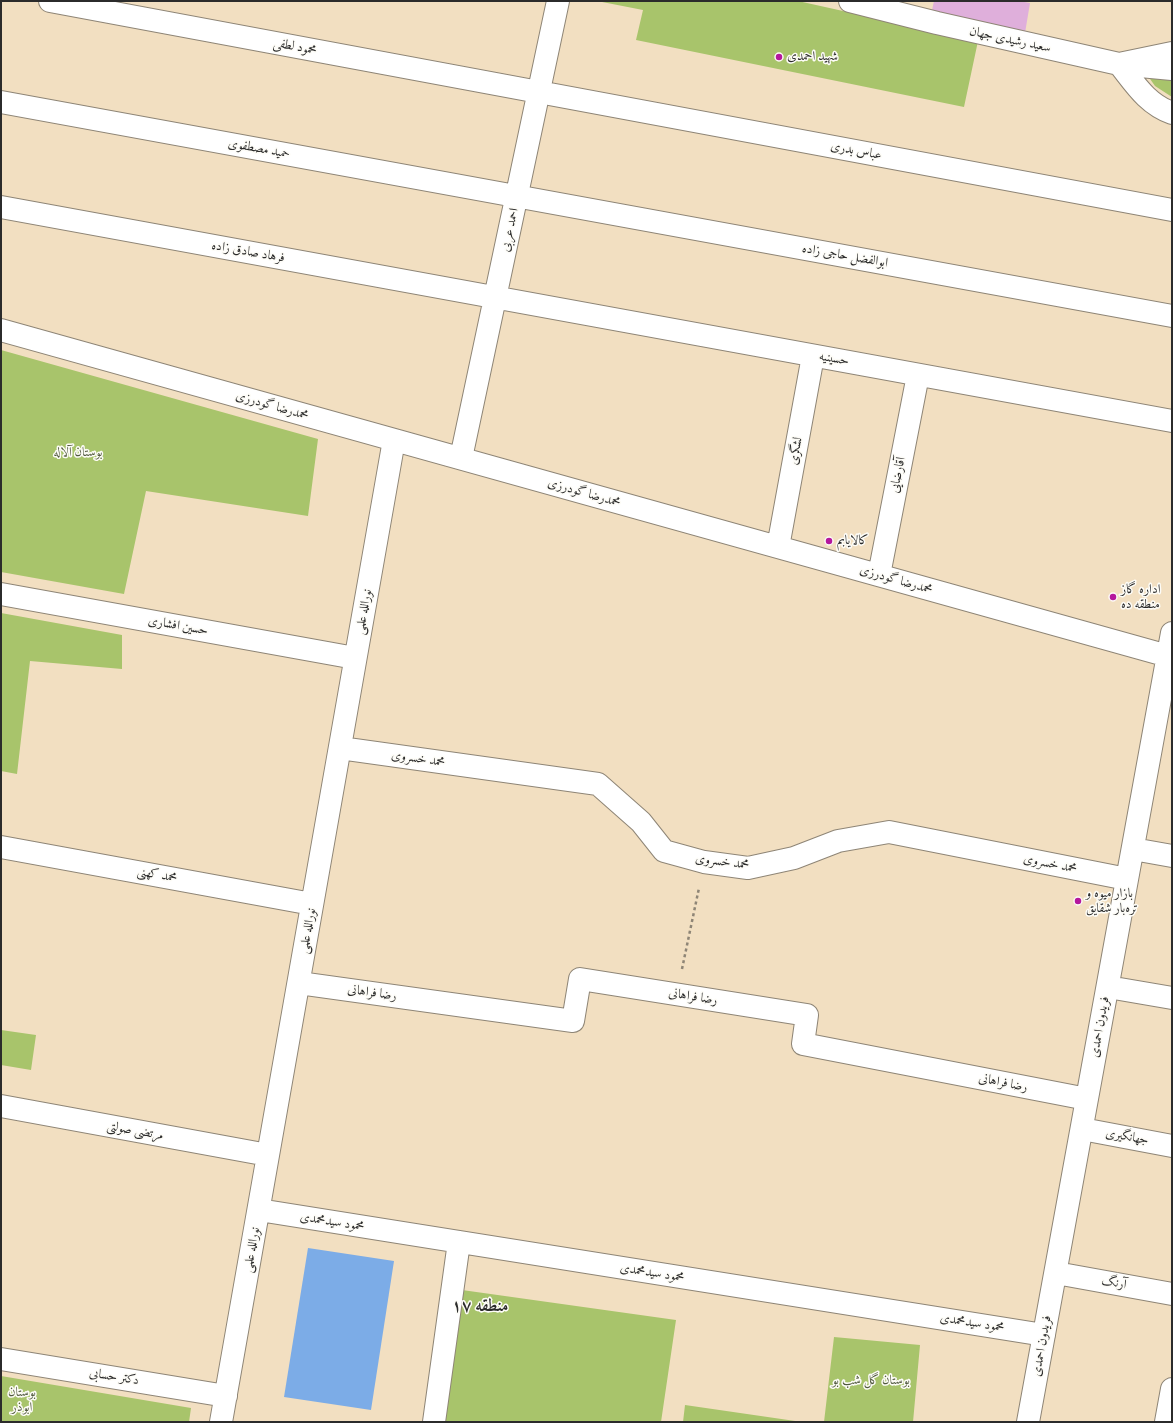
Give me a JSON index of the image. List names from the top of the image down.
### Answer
{
  "streets": {
    "street": [
      "سعید رشیدی جهان",
      "محمود لطفی",
      "حمید مصطفوی",
      "عباس بدری",
      "احمد عربی",
      "فرهاد صادق زاده",
      "ابوالفضل حاجی زاده",
      "حسینیه",
      "محمدرضا گودرزی",
      "لشگری",
      "آقارضایی",
      "نورالله علمی",
      "حسین افشاری",
      "محمد خسروی",
      "محمد کهنی",
      "رضا فراهانی",
      "فریدون احمدی",
      "مرتضی صولتی",
      "جهانگیری",
      "محمود سیدمحمدی",
      "آرنگ",
      "دکتر حسابی"
    ]
  },
  "crossings": [
    ["محمود لطفی", "عباس بدری"],
    ["محمود لطفی", "احمد عربی"],
    ["حمید مصطفوی", "احمد عربی"],
    ["حمید مصطفوی", "ابوالفضل حاجی زاده"],
    ["عباس بدری", "احمد عربی"],
    ["احمد عربی", "فرهاد صادق زاده"],
    ["احمد عربی", "ابوالفضل حاجی زاده"],
    ["احمد عربی", "حسینیه"],
    ["احمد عربی", "محمدرضا گودرزی"],
    ["فرهاد صادق زاده", "حسینیه"],
    ["حسینیه", "لشگری"],
    ["حسینیه", "آقارضایی"],
    ["محمدرضا گودرزی", "لشگری"],
    ["محمدرضا گودرزی", "آقارضایی"],
    ["محمدرضا گودرزی", "نورالله علمی"],
    ["محمدرضا گودرزی", "فریدون احمدی"],
    ["نورالله علمی", "حسین افشاری"],
    ["نورالله علمی", "محمد خسروی"],
    ["نورالله علمی", "محمد کهنی"],
    ["نورالله علمی", "رضا فراهانی"],
    ["نورالله علمی", "مرتضی صولتی"],
    ["نورالله علمی", "محمود سیدمحمدی"],
    ["نورالله علمی", "دکتر حسابی"],
    ["محمد خسروی", "فریدون احمدی"],
    ["رضا فراهانی", "فریدون احمدی"],
    ["فریدون احمدی", "جهانگیری"],
    ["فریدون احمدی", "محمود سیدمحمدی"],
    ["فریدون احمدی", "آرنگ"]
  ],
  "districts": ["منطقه ۱۷"],
  "parks": ["بوستان آلاله", "بوستان گل شب بو", "بوستان ابوذر"],
  "places": [
    "شهید احمدی",
    "کالایابم",
    "اداره گاز منطقه ده",
    "بازار میوه و تره‌بار شقایق"
  ]
}
